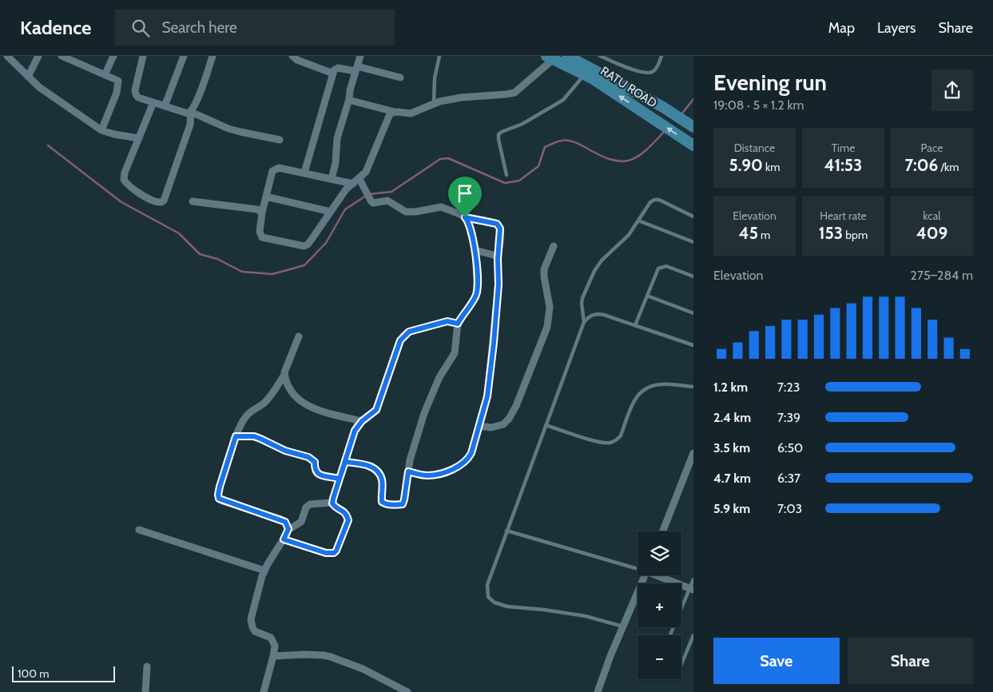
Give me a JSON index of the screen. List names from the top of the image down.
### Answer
{
  "streets": {
    "main road": ["RATU ROAD"]
  },
  "scale_bar": "100 m",
  "page": {
    "header": "Kadence",
    "search": "Search here",
    "nav": ["Map", "Layers", "Share"],
    "heading": ["Evening run", "19:08 · 5 × 1.2 km"],
    "stats": [
      ["Distance", "5.90 km"],
      ["Time", "41:53"],
      ["Pace", "7:06 /km"],
      ["Elevation", "45 m"],
      ["Heart rate", "153 bpm"],
      ["kcal", "409"]
    ],
    "chart": ["Elevation", "275–284 m"],
    "list": [
      {
        "name": "1.2 km",
        "note": "7:23"
      },
      {
        "name": "2.4 km",
        "note": "7:39"
      },
      {
        "name": "3.5 km",
        "note": "6:50"
      },
      {
        "name": "4.7 km",
        "note": "6:37"
      },
      {
        "name": "5.9 km",
        "note": "7:03"
      }
    ],
    "map_buttons": ["+", "−"],
    "buttons": ["Save", "Share"],
    "scale": "100 m"
  }
}
